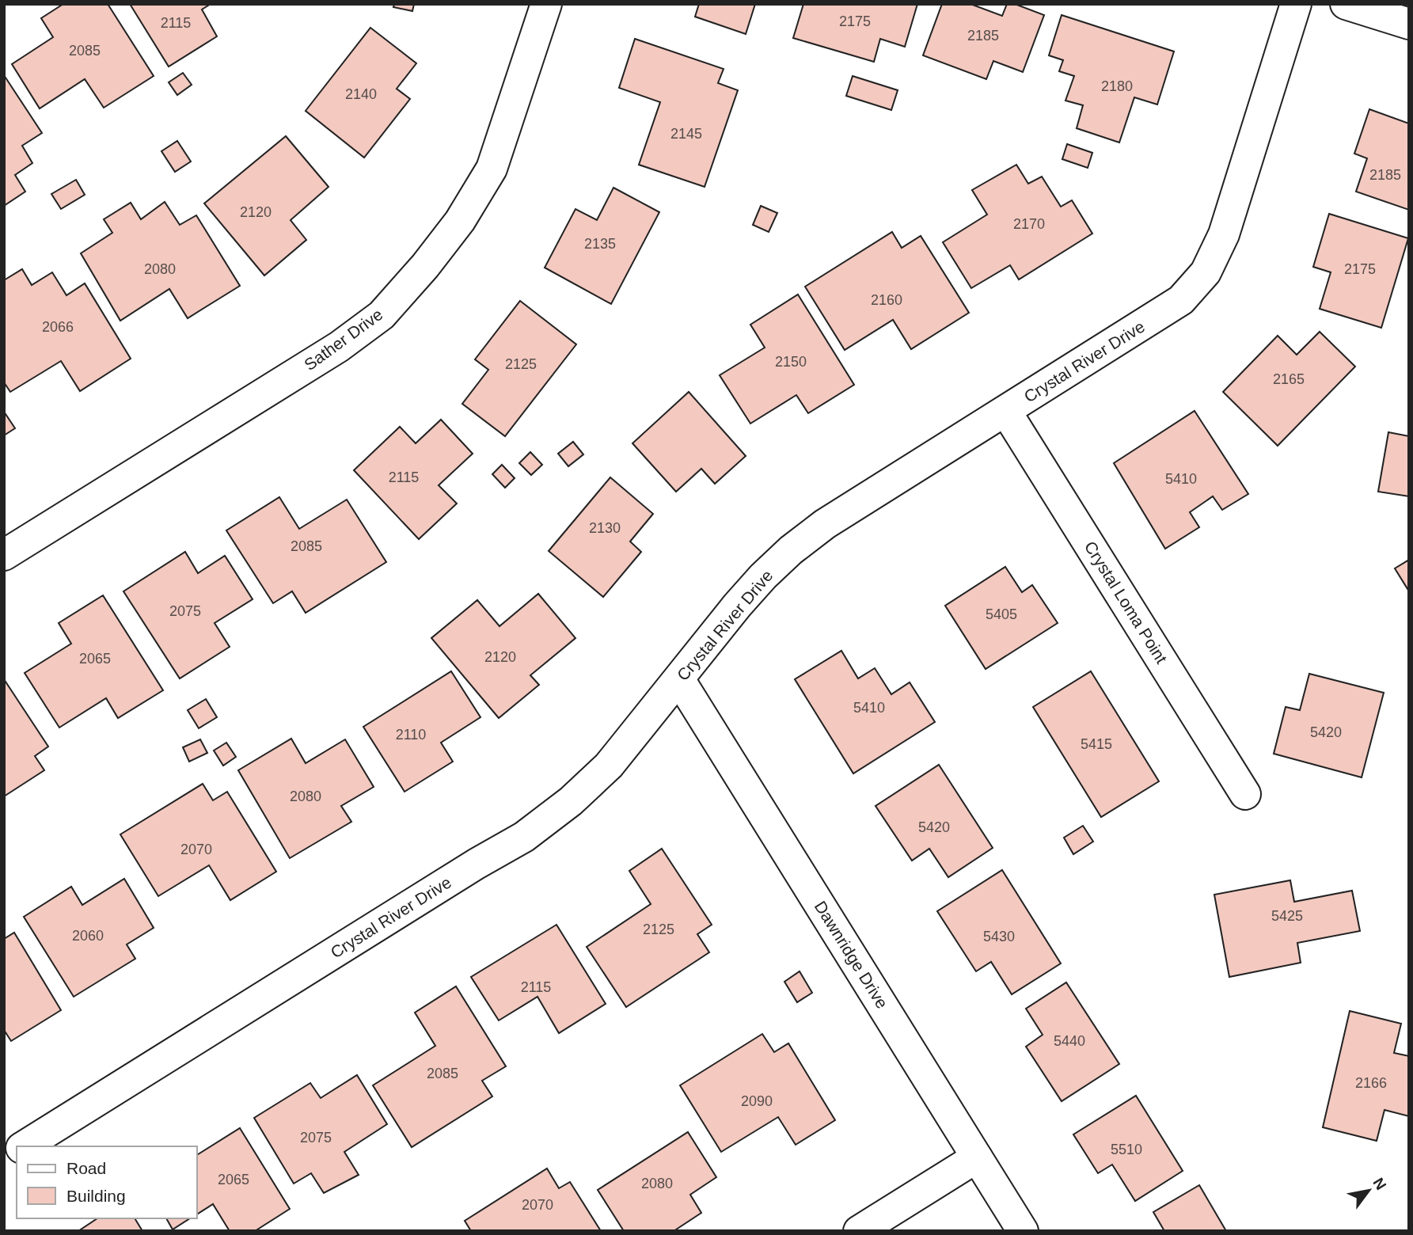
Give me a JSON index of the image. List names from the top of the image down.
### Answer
{
  "streets": {
    "street": [
      "Sather Drive",
      "Crystal River Drive",
      "Crystal Loma Point",
      "Dawnridge Drive"
    ]
  },
  "crossings": [
    ["Crystal River Drive", "Crystal Loma Point"],
    ["Crystal River Drive", "Dawnridge Drive"]
  ],
  "house_numbers": [
    "2175",
    "2115",
    "2185",
    "2085",
    "2180",
    "2140",
    "2145",
    "2185",
    "2120",
    "2170",
    "2135",
    "2080",
    "2175",
    "2160",
    "2066",
    "2150",
    "2125",
    "2165",
    "2115",
    "5410",
    "2130",
    "2085",
    "2075",
    "5405",
    "2120",
    "2065",
    "5410",
    "5420",
    "2110",
    "5415",
    "2080",
    "5420",
    "2070",
    "5425",
    "2125",
    "2060",
    "5430",
    "2115",
    "5440",
    "2085",
    "2166",
    "2090",
    "2075",
    "5510",
    "2065",
    "2080",
    "2070"
  ],
  "legend": ["Road", "Building"],
  "north": "top right"
}
